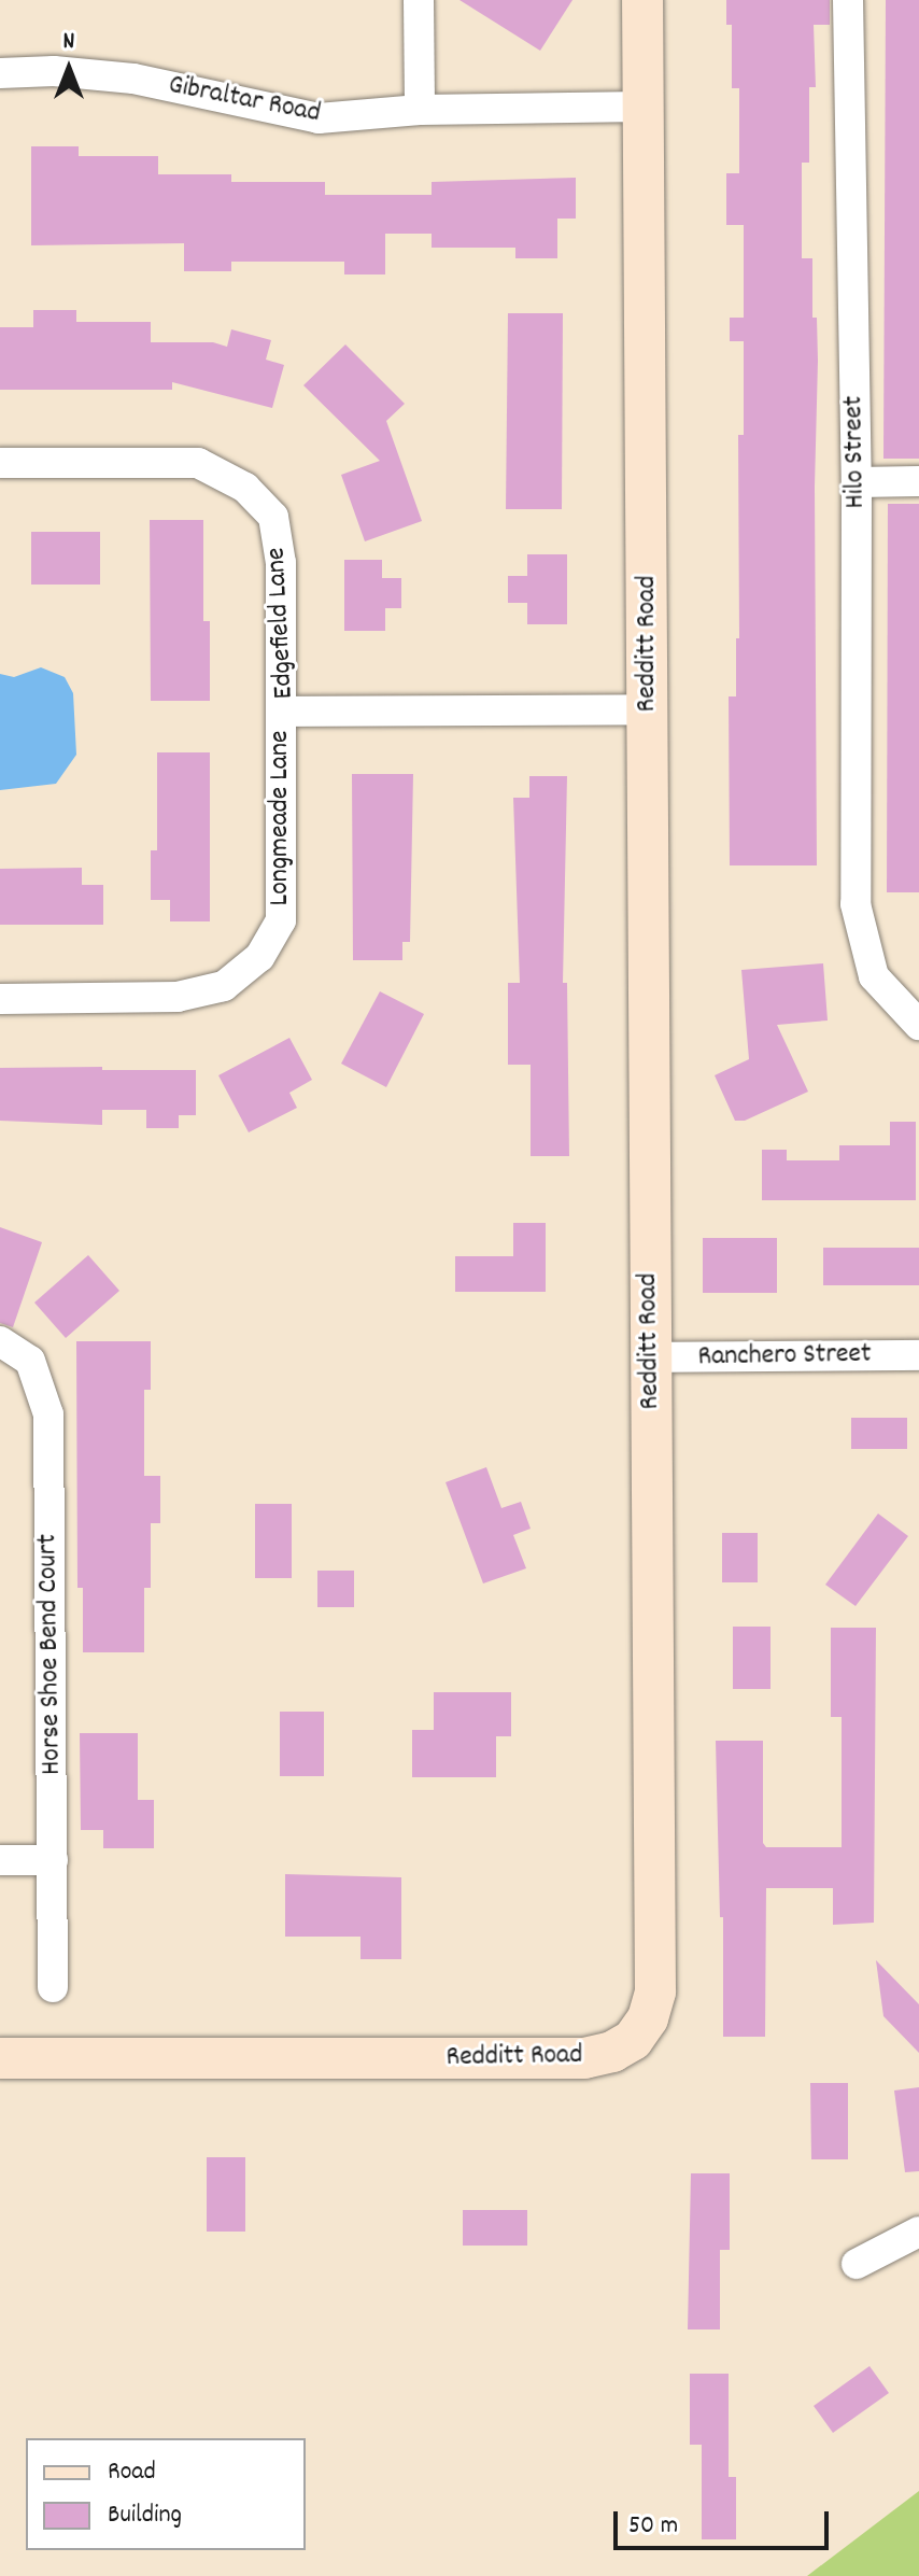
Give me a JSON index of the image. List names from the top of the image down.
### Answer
{
  "streets": {
    "street": [
      "Gibraltar Road",
      "Hilo Street",
      "Edgefield Lane",
      "Redditt Road",
      "Longmeade Lane",
      "Ranchero Street",
      "Horse Shoe Bend Court"
    ]
  },
  "crossings": [
    ["Gibraltar Road", "Redditt Road"],
    ["Edgefield Lane", "Redditt Road"],
    ["Edgefield Lane", "Longmeade Lane"],
    ["Redditt Road", "Ranchero Street"]
  ],
  "legend": ["Road", "Building"],
  "scale_bar": "50 m",
  "north": "top"
}
